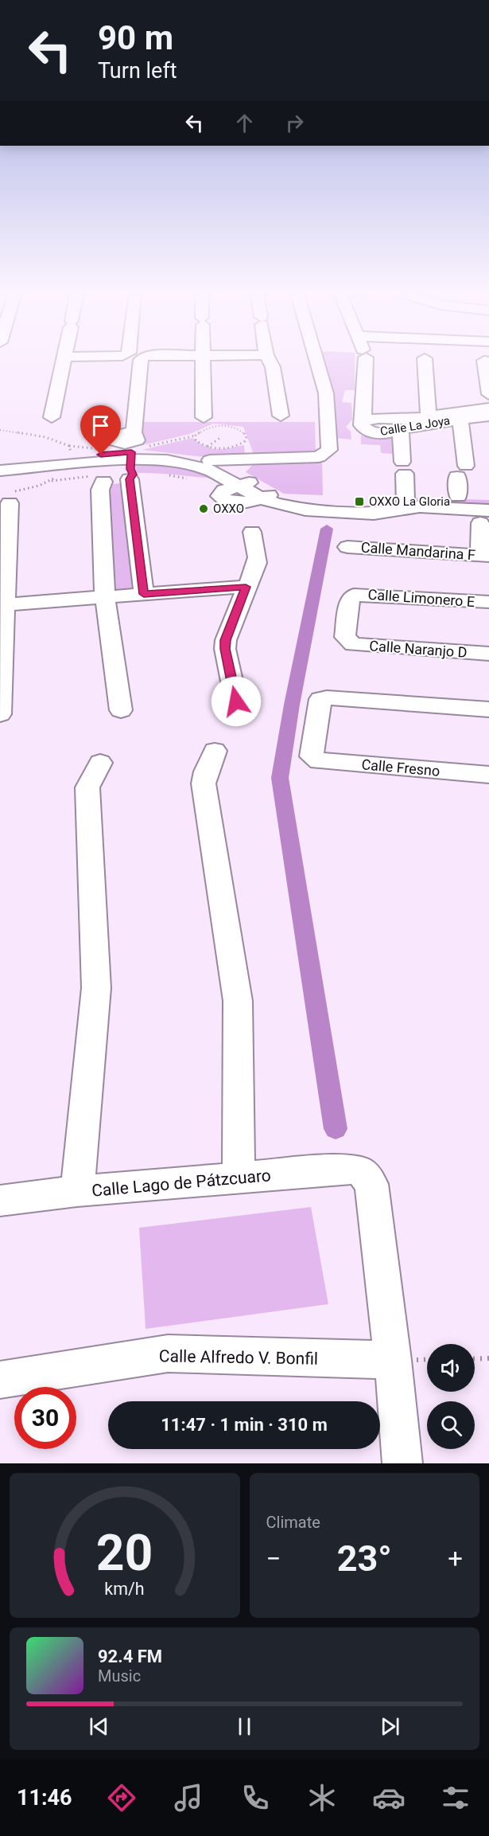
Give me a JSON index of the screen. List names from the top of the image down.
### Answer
{
  "streets": {
    "street": [
      "Calle La Joya",
      "Calle Mandarina F",
      "Calle Limonero E",
      "Calle Naranjo D",
      "Calle Fresno",
      "Calle Lago de Pátzcuaro",
      "Calle Alfredo V. Bonfil"
    ]
  },
  "crossings": [
    ["Calle Limonero E", "Calle Naranjo D"],
    ["Calle Lago de Pátzcuaro", "Calle Alfredo V. Bonfil"]
  ],
  "places": {
    "transit": ["OXXO La Gloria"],
    "other": ["OXXO"]
  },
  "page": {
    "turn": ["90 m", "Turn left"],
    "limit": "30",
    "trip": "11:47 · 1 min · 310 m",
    "tile": "Climate",
    "heat": ["−", "23°", "+"],
    "song": ["92.4 FM", "Music"],
    "tabs": "11:46",
    "gauge": ["20", "km/h"]
  }
}
